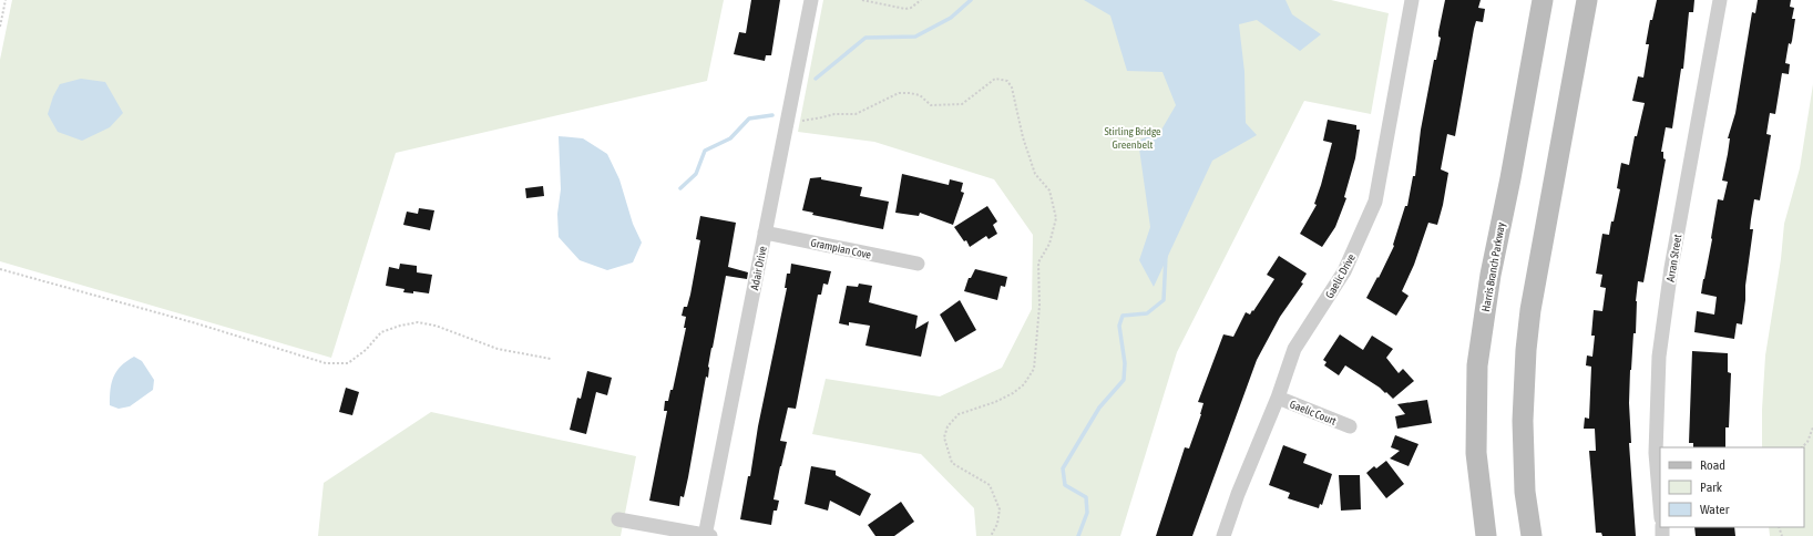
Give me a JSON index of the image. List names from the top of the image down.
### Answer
{
  "streets": {
    "main road": ["Harris Branch Parkway"],
    "street": [
      "Grampian Cove",
      "Arran Street",
      "Adair Drive",
      "Gaelic Drive",
      "Gaelic Court"
    ]
  },
  "crossings": [
    ["Grampian Cove", "Adair Drive"],
    ["Gaelic Drive", "Gaelic Court"]
  ],
  "parks": ["Stirling Bridge Greenbelt"],
  "legend": ["Road", "Park", "Water"]
}
